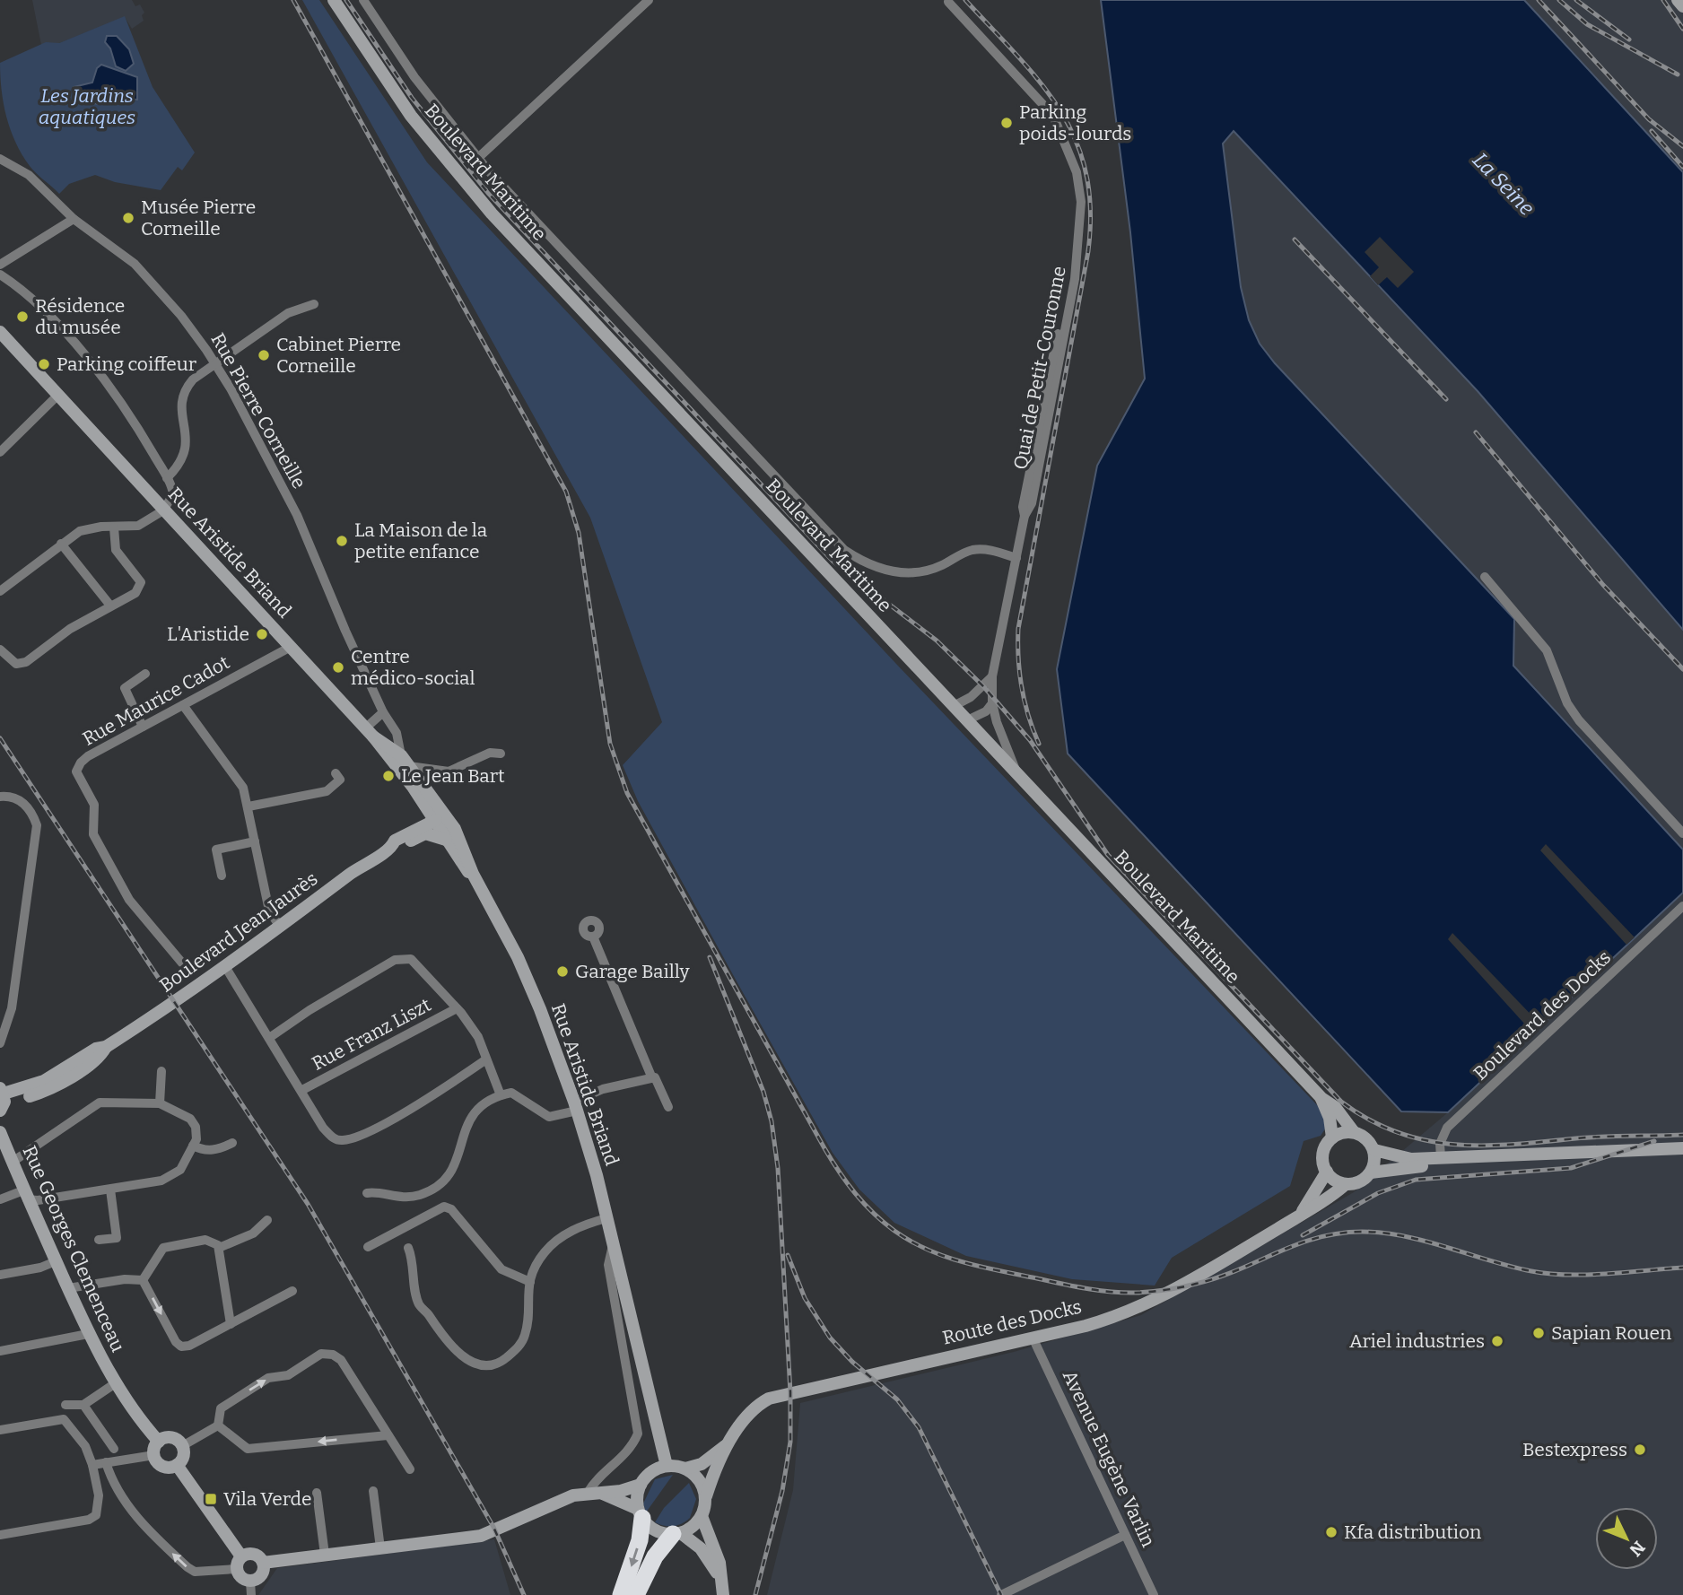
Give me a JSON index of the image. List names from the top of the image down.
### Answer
{
  "streets": {
    "street": [
      "Boulevard Maritime",
      "Quai de Petit-Couronne",
      "Rue Pierre Corneille",
      "Rue Aristide Briand",
      "Rue Maurice Cadot",
      "Boulevard Jean Jaurès",
      "Boulevard des Docks",
      "Rue Franz Liszt",
      "Rue Georges Clemenceau",
      "Route des Docks",
      "Avenue Eugène Varlin"
    ]
  },
  "crossings": [
    ["Boulevard Maritime", "Quai de Petit-Couronne"],
    ["Boulevard Maritime", "Route des Docks"],
    ["Rue Pierre Corneille", "Rue Aristide Briand"],
    ["Rue Aristide Briand", "Rue Maurice Cadot"],
    ["Route des Docks", "Avenue Eugène Varlin"]
  ],
  "water": ["La Seine"],
  "parks": ["Les Jardins aquatiques"],
  "places": {
    "other": [
      "Parking poids-lourds",
      "Musée Pierre Corneille",
      "Résidence du musée",
      "Cabinet Pierre Corneille",
      "Parking coiffeur",
      "La Maison de la petite enfance",
      "L'Aristide",
      "Centre médico-social",
      "Le Jean Bart",
      "Garage Bailly",
      "Sapian Rouen",
      "Ariel industries",
      "Bestexpress",
      "Kfa distribution"
    ],
    "transit": ["Vila Verde"]
  },
  "north": "bottom right"
}
